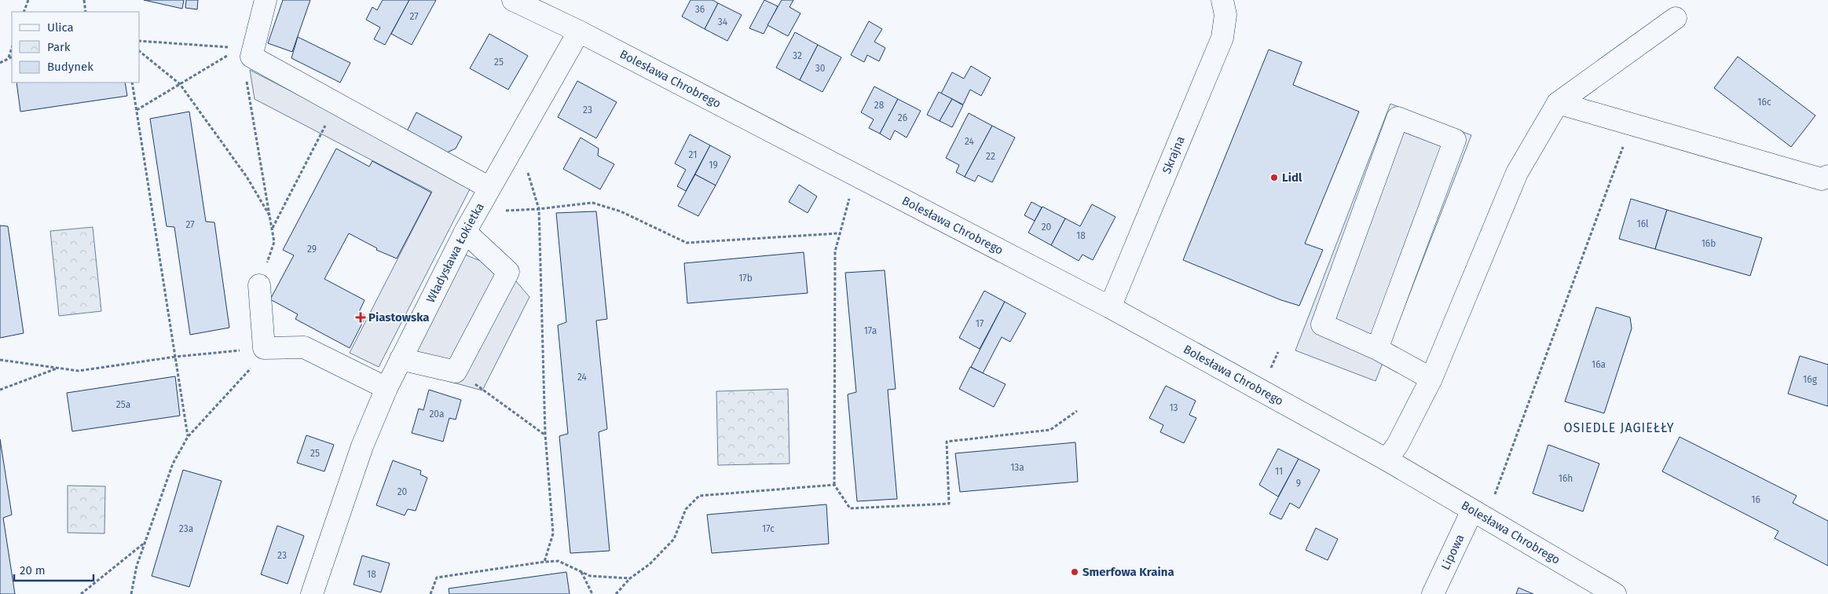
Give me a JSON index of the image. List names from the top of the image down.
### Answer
{
  "streets": {
    "street": [
      "Bolesława Chrobrego",
      "Skrajna",
      "Władysława Łokietka",
      "Lipowa"
    ]
  },
  "crossings": [
    ["Bolesława Chrobrego", "Skrajna"],
    ["Bolesława Chrobrego", "Władysława Łokietka"],
    ["Bolesława Chrobrego", "Lipowa"]
  ],
  "districts": ["OSIEDLE JAGIEŁŁY"],
  "places": {
    "other": ["Lidl", "Smerfowa Kraina"],
    "health": ["Piastowska"]
  },
  "house_numbers": [
    "36",
    "27",
    "34",
    "32",
    "25",
    "30",
    "16c",
    "28",
    "23",
    "26",
    "24",
    "21",
    "22",
    "19",
    "16l",
    "27",
    "20",
    "18",
    "16b",
    "29",
    "17b",
    "17",
    "17a",
    "16a",
    "24",
    "16g",
    "25a",
    "13",
    "20a",
    "25",
    "13a",
    "11",
    "16h",
    "9",
    "20",
    "16",
    "23a",
    "17c",
    "23",
    "18"
  ],
  "legend": ["Ulica", "Park", "Budynek"],
  "scale_bar": "20 m"
}
